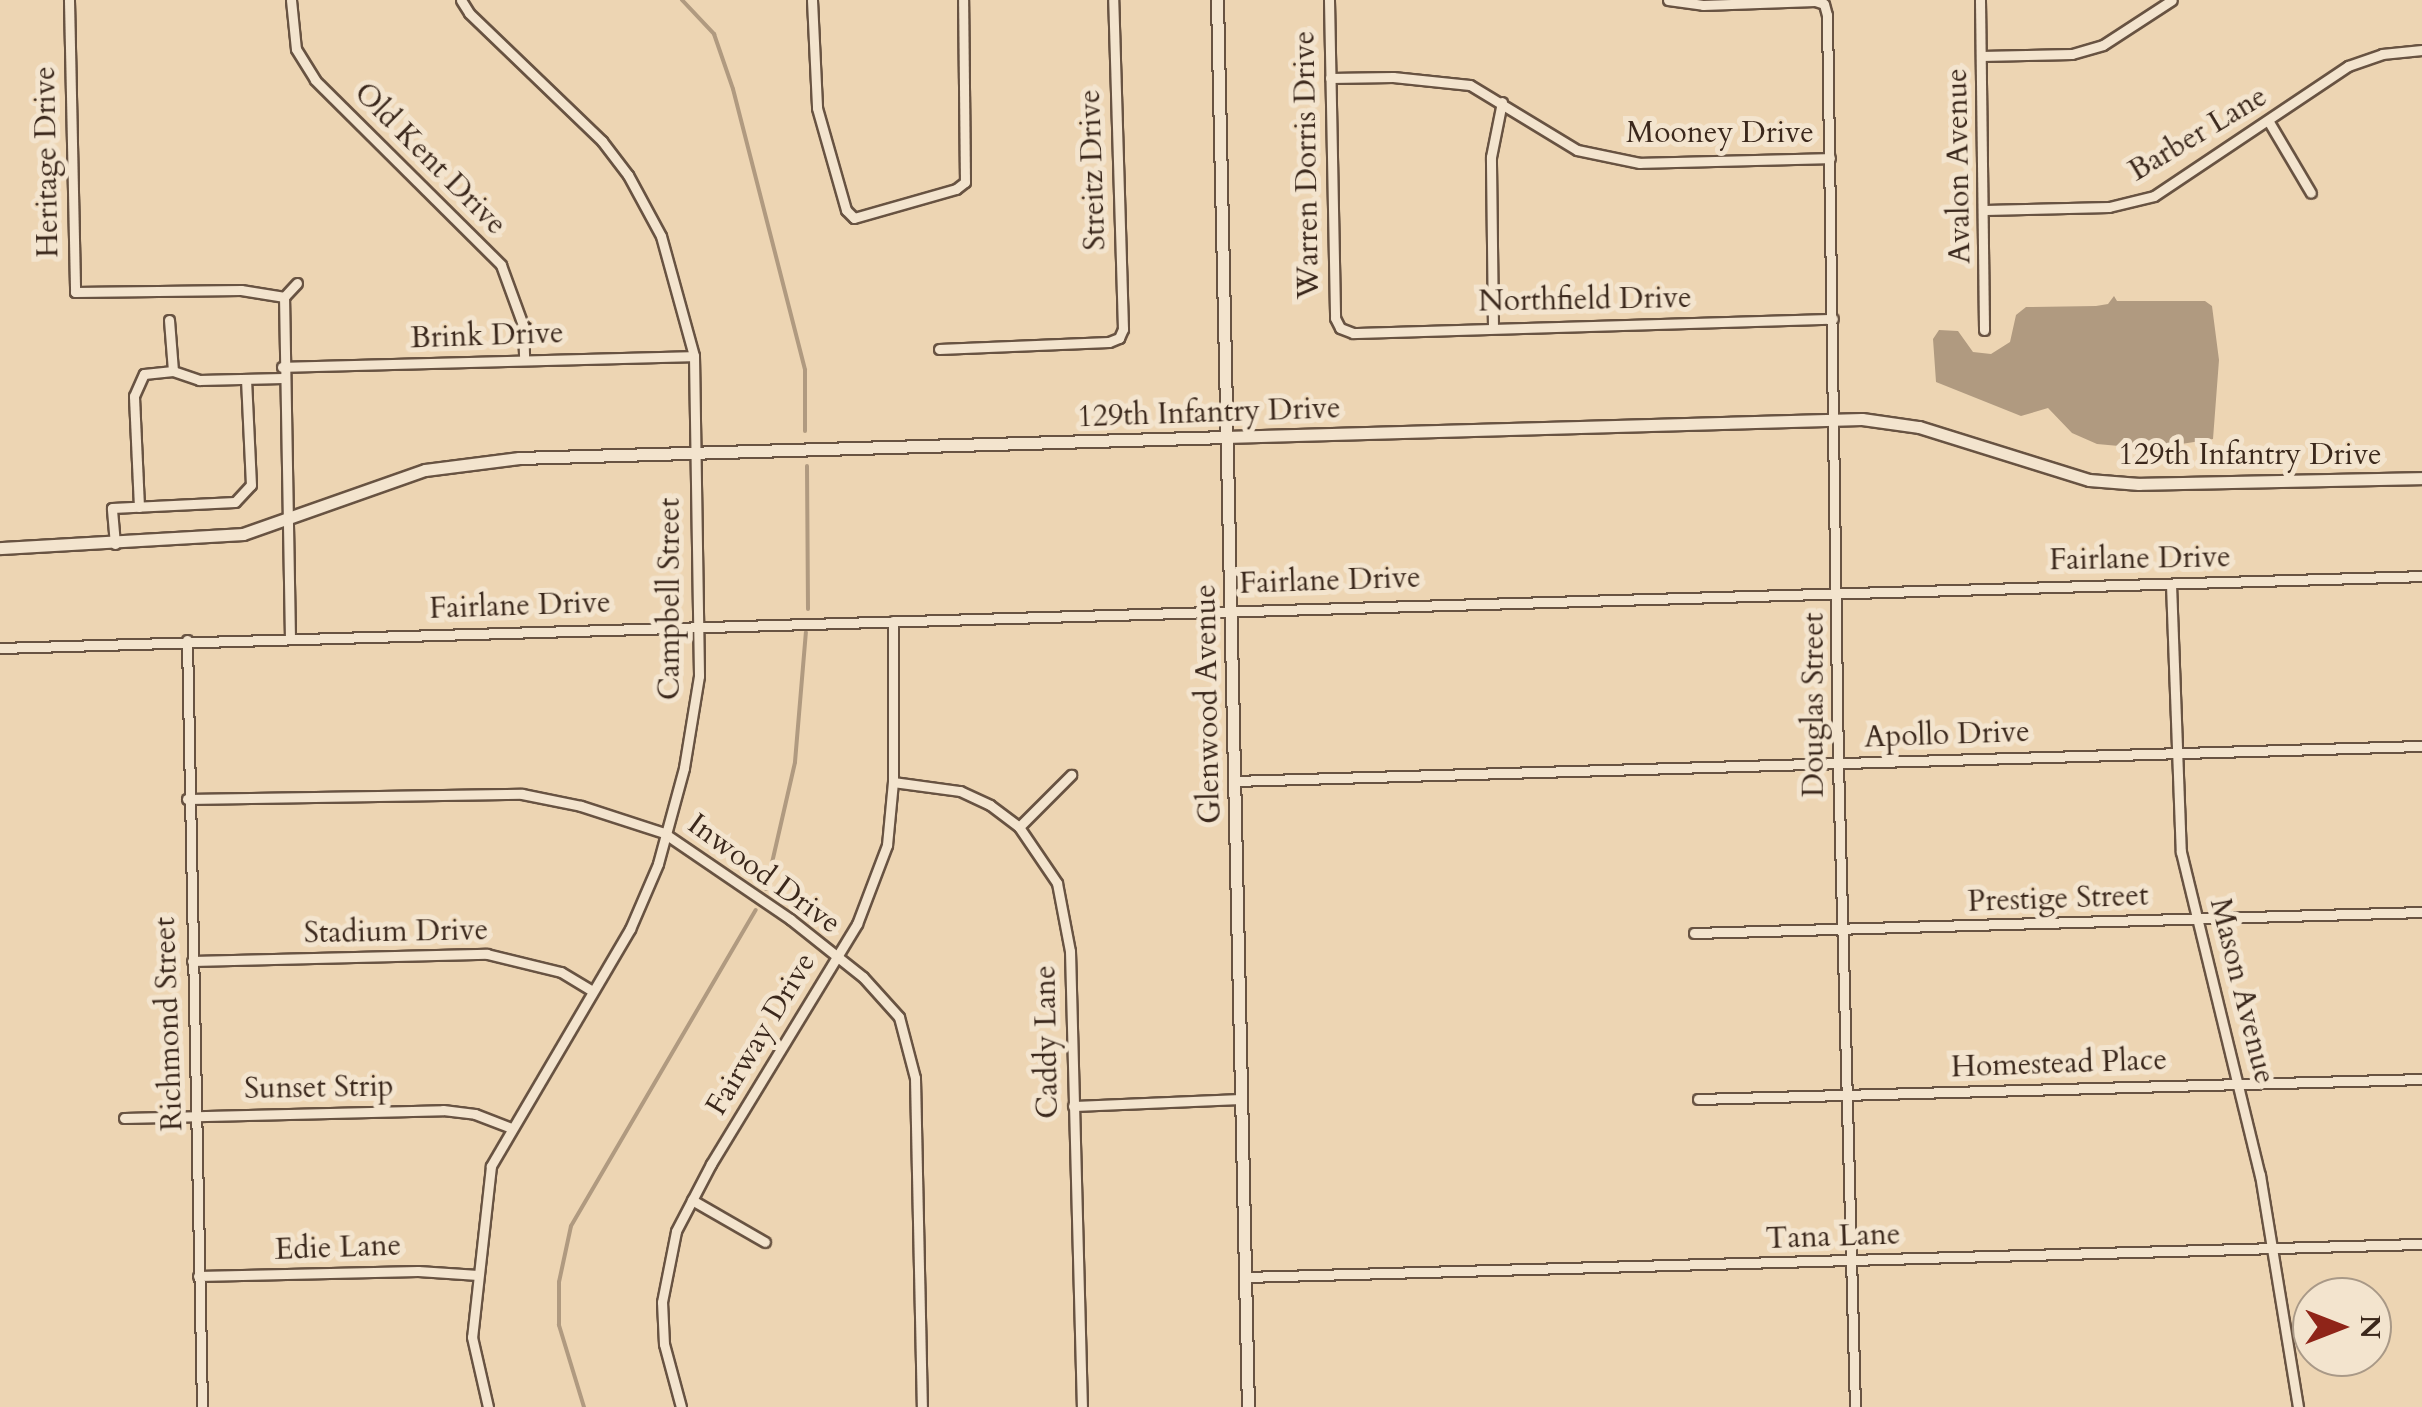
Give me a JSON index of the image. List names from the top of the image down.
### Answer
{
  "streets": {
    "street": [
      "Mooney Drive",
      "Barber Lane",
      "Old Kent Drive",
      "Heritage Drive",
      "Warren Dorris Drive",
      "Avalon Avenue",
      "Streitz Drive",
      "Northfield Drive",
      "Brink Drive",
      "129th Infantry Drive",
      "Fairlane Drive",
      "Campbell Street",
      "Glenwood Avenue",
      "Douglas Street",
      "Apollo Drive",
      "Inwood Drive",
      "Prestige Street",
      "Stadium Drive",
      "Mason Avenue",
      "Richmond Street",
      "Fairway Drive",
      "Caddy Lane",
      "Homestead Place",
      "Sunset Strip",
      "Tana Lane",
      "Edie Lane"
    ]
  },
  "crossings": [
    ["Mooney Drive", "Warren Dorris Drive"],
    ["Mooney Drive", "Douglas Street"],
    ["Barber Lane", "Avalon Avenue"],
    ["Old Kent Drive", "Brink Drive"],
    ["Warren Dorris Drive", "Northfield Drive"],
    ["Northfield Drive", "Douglas Street"],
    ["Brink Drive", "Campbell Street"],
    ["129th Infantry Drive", "Campbell Street"],
    ["129th Infantry Drive", "Glenwood Avenue"],
    ["129th Infantry Drive", "Douglas Street"],
    ["Fairlane Drive", "Campbell Street"],
    ["Fairlane Drive", "Glenwood Avenue"],
    ["Fairlane Drive", "Douglas Street"],
    ["Fairlane Drive", "Mason Avenue"],
    ["Fairlane Drive", "Richmond Street"],
    ["Fairlane Drive", "Fairway Drive"],
    ["Campbell Street", "Inwood Drive"],
    ["Campbell Street", "Stadium Drive"],
    ["Campbell Street", "Sunset Strip"],
    ["Campbell Street", "Edie Lane"],
    ["Glenwood Avenue", "Apollo Drive"],
    ["Glenwood Avenue", "Tana Lane"],
    ["Douglas Street", "Apollo Drive"],
    ["Douglas Street", "Prestige Street"],
    ["Douglas Street", "Homestead Place"],
    ["Douglas Street", "Tana Lane"],
    ["Apollo Drive", "Mason Avenue"],
    ["Inwood Drive", "Richmond Street"],
    ["Inwood Drive", "Fairway Drive"],
    ["Prestige Street", "Mason Avenue"],
    ["Stadium Drive", "Richmond Street"],
    ["Mason Avenue", "Homestead Place"],
    ["Mason Avenue", "Tana Lane"],
    ["Richmond Street", "Sunset Strip"],
    ["Richmond Street", "Edie Lane"],
    ["Fairway Drive", "Caddy Lane"]
  ],
  "north": "right"
}
